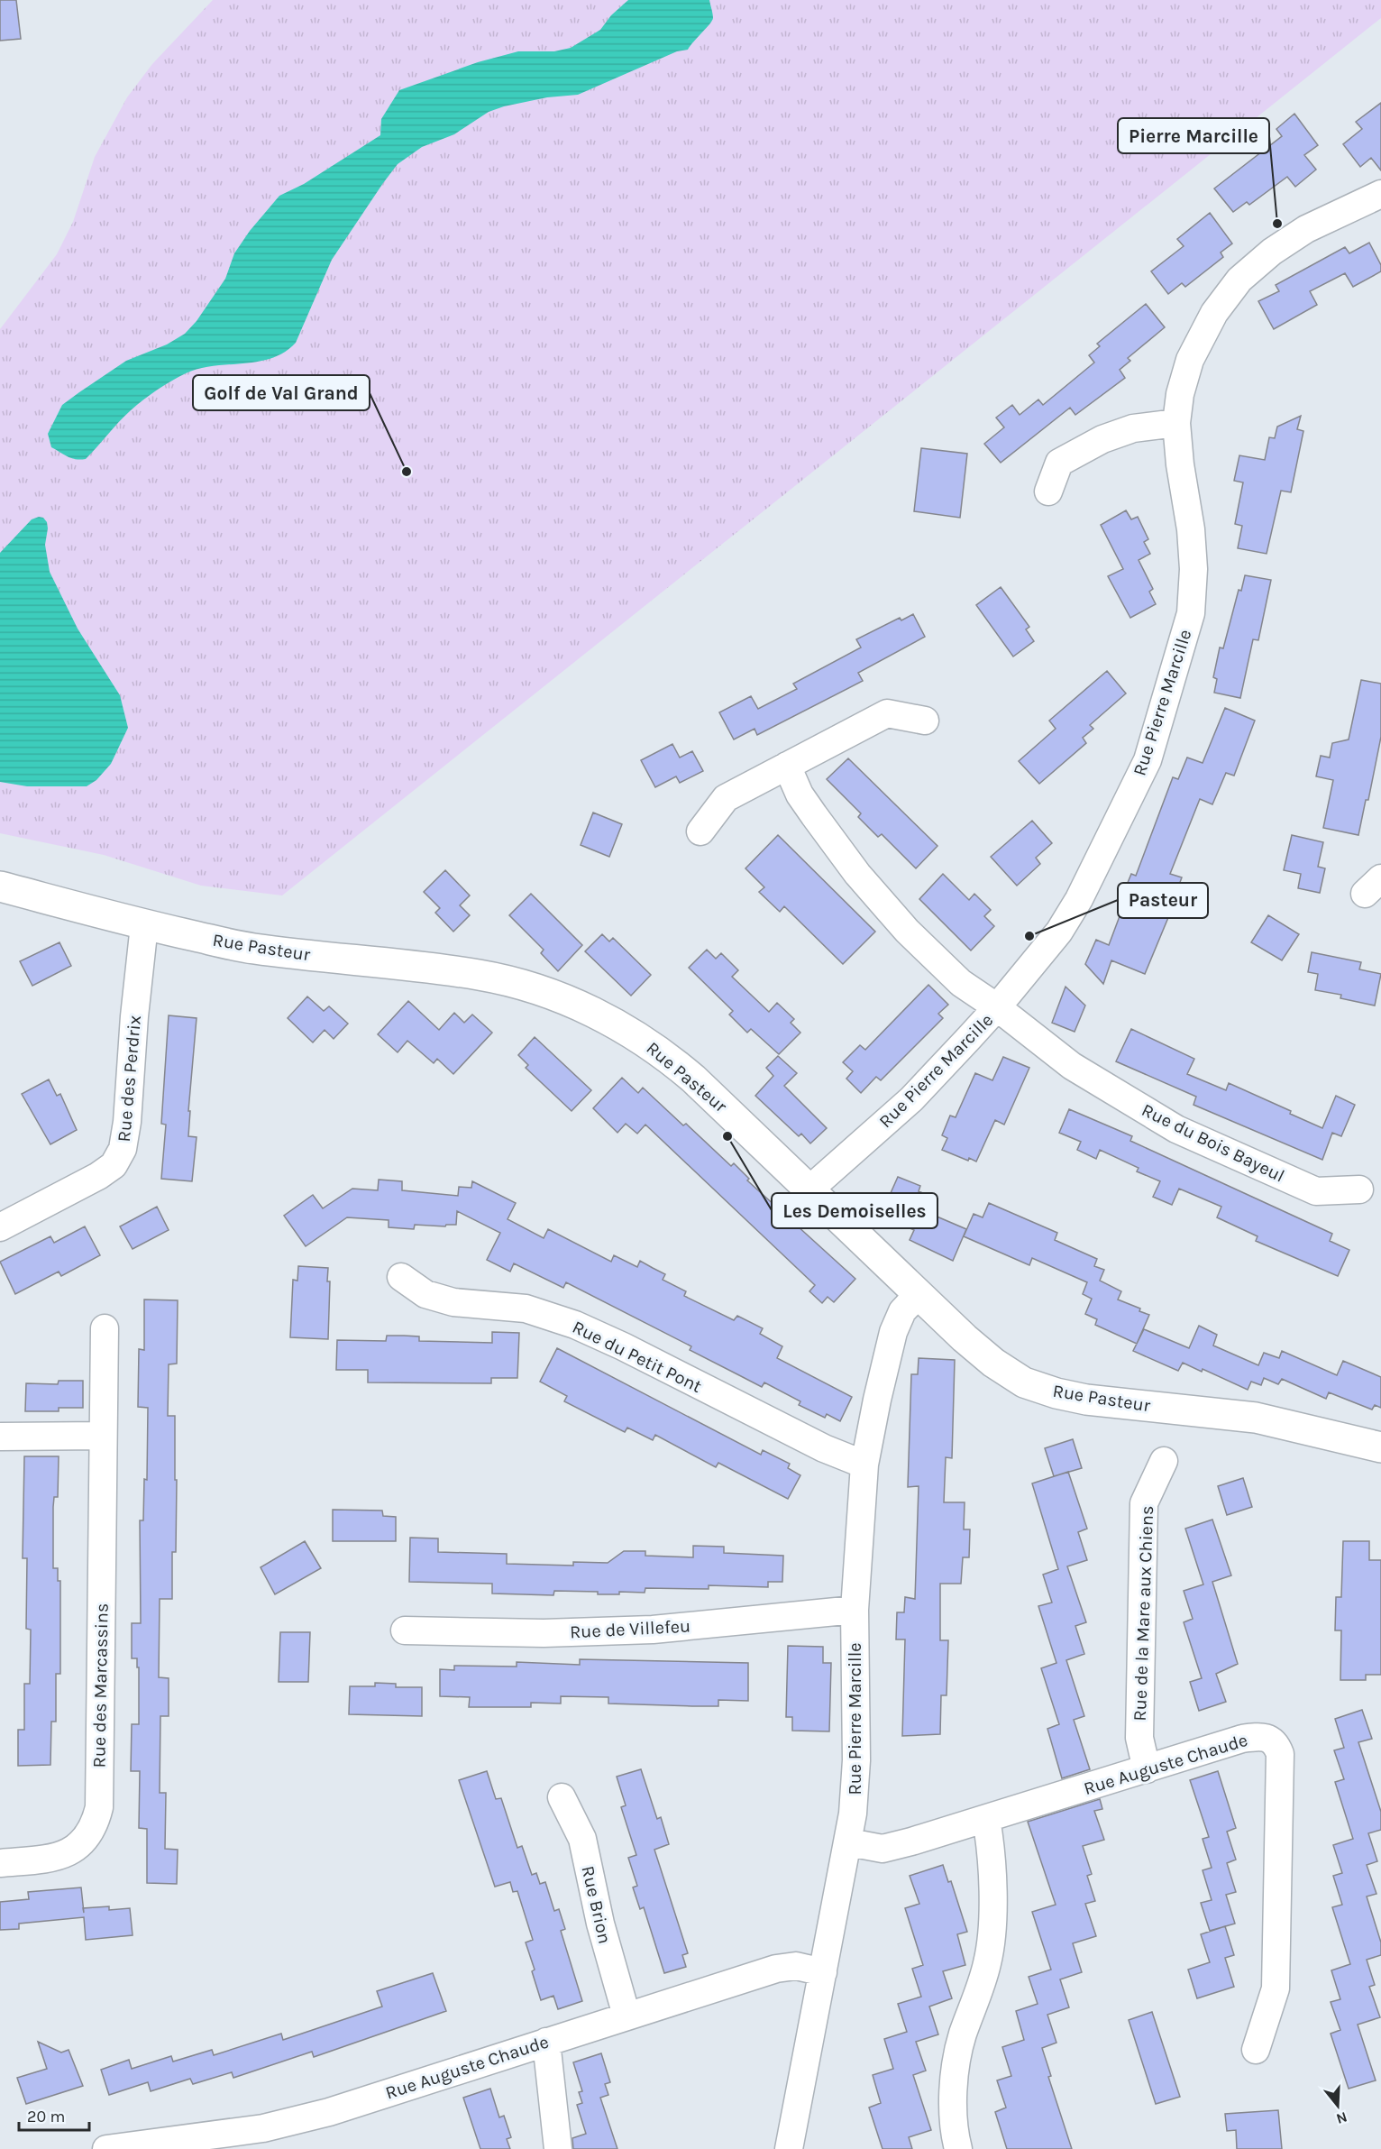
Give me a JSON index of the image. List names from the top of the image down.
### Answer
{
  "streets": {
    "street": [
      "Rue Pierre Marcille",
      "Rue Pasteur",
      "Rue des Perdrix",
      "Rue du Bois Bayeul",
      "Rue du Petit Pont",
      "Rue de la Mare aux Chiens",
      "Rue de Villefeu",
      "Rue des Marcassins",
      "Rue Auguste Chaude",
      "Rue Brion"
    ]
  },
  "crossings": [
    ["Rue Pierre Marcille", "Rue Pasteur"],
    ["Rue Pierre Marcille", "Rue du Bois Bayeul"],
    ["Rue Pierre Marcille", "Rue du Petit Pont"],
    ["Rue Pierre Marcille", "Rue de Villefeu"],
    ["Rue Pierre Marcille", "Rue Auguste Chaude"],
    ["Rue Pasteur", "Rue des Perdrix"],
    ["Rue de la Mare aux Chiens", "Rue Auguste Chaude"],
    ["Rue Auguste Chaude", "Rue Brion"]
  ],
  "places": [
    "Pierre Marcille",
    "Golf de Val Grand",
    "Pasteur",
    "Les Demoiselles"
  ],
  "scale_bar": "20 m",
  "north": "bottom"
}
